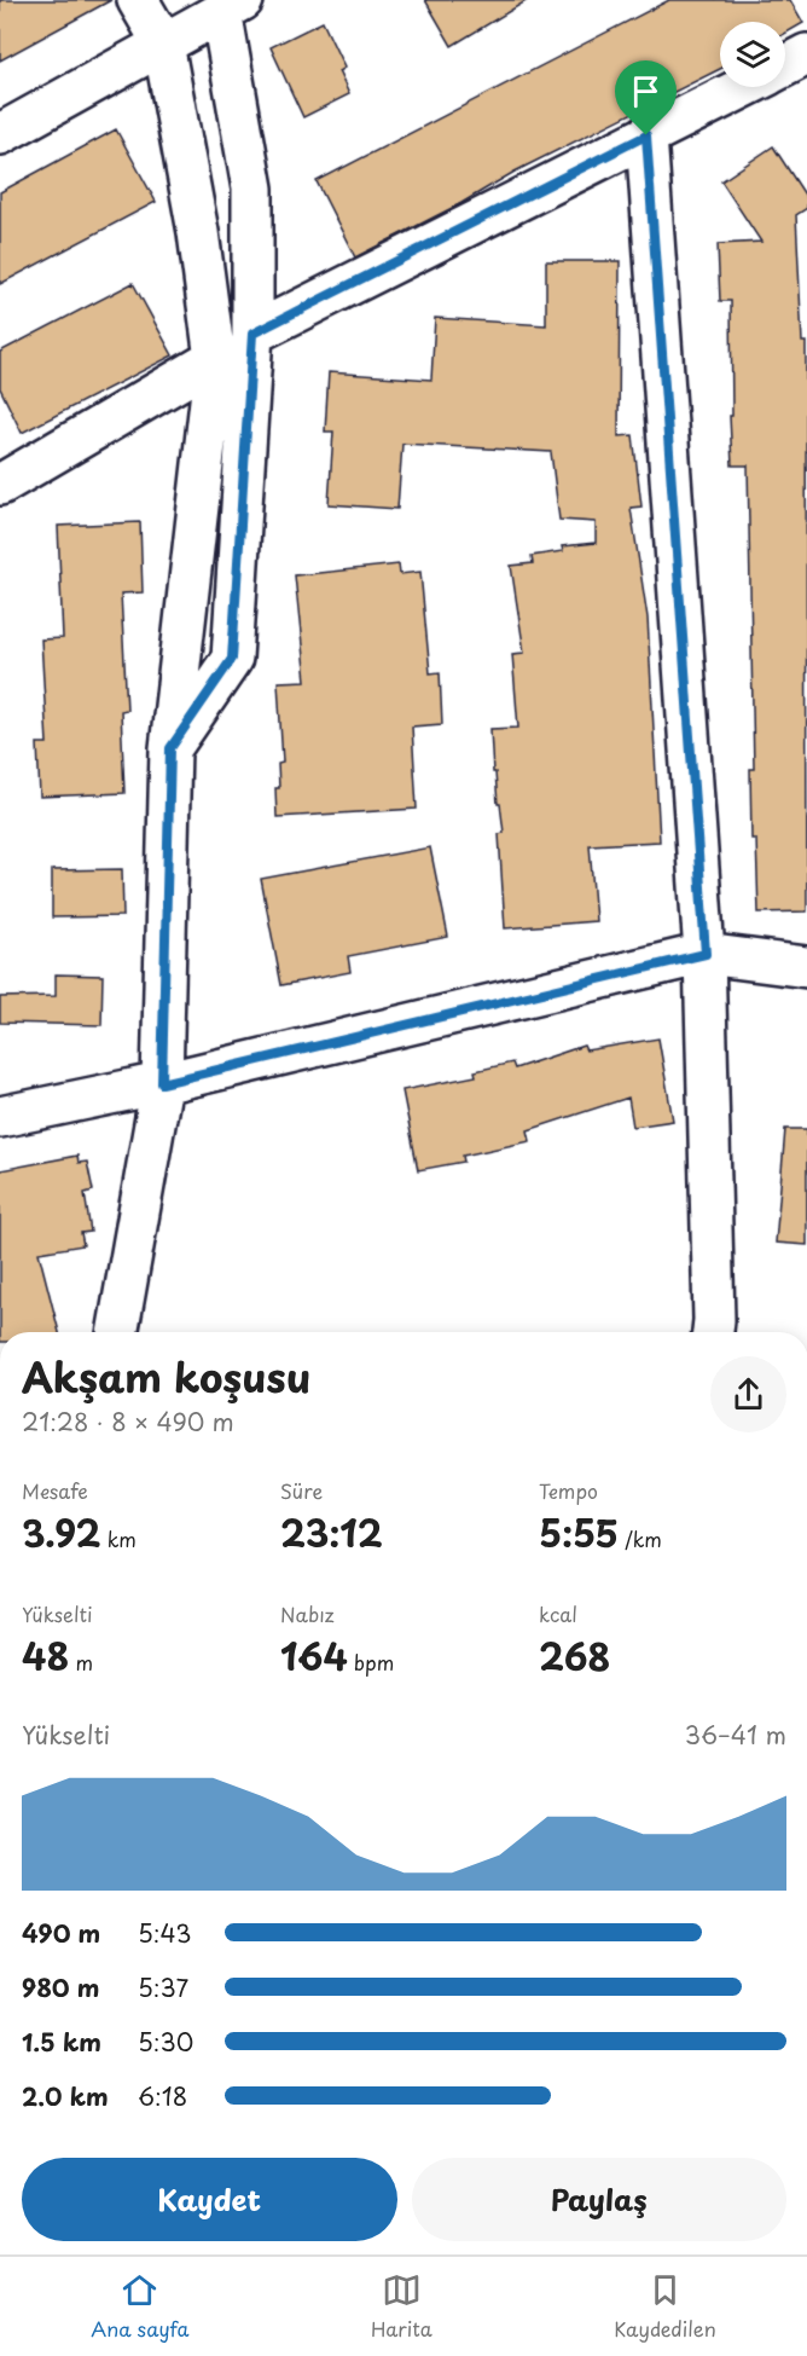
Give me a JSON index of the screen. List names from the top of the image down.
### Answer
{
  "page": {
    "heading": ["Akşam koşusu", "21:28 · 8 × 490 m"],
    "stats": [
      ["Mesafe", "3.92 km"],
      ["Süre", "23:12"],
      ["Tempo", "5:55 /km"],
      ["Yükselti", "48 m"],
      ["Nabız", "164 bpm"],
      ["kcal", "268"]
    ],
    "chart": ["Yükselti", "36–41 m"],
    "list": [
      {
        "name": "490 m",
        "note": "5:43"
      },
      {
        "name": "980 m",
        "note": "5:37"
      },
      {
        "name": "1.5 km",
        "note": "5:30"
      },
      {
        "name": "2.0 km",
        "note": "6:18"
      }
    ],
    "buttons": ["Kaydet", "Paylaş"],
    "tabs": ["Ana sayfa", "Harita", "Kaydedilen"]
  }
}
